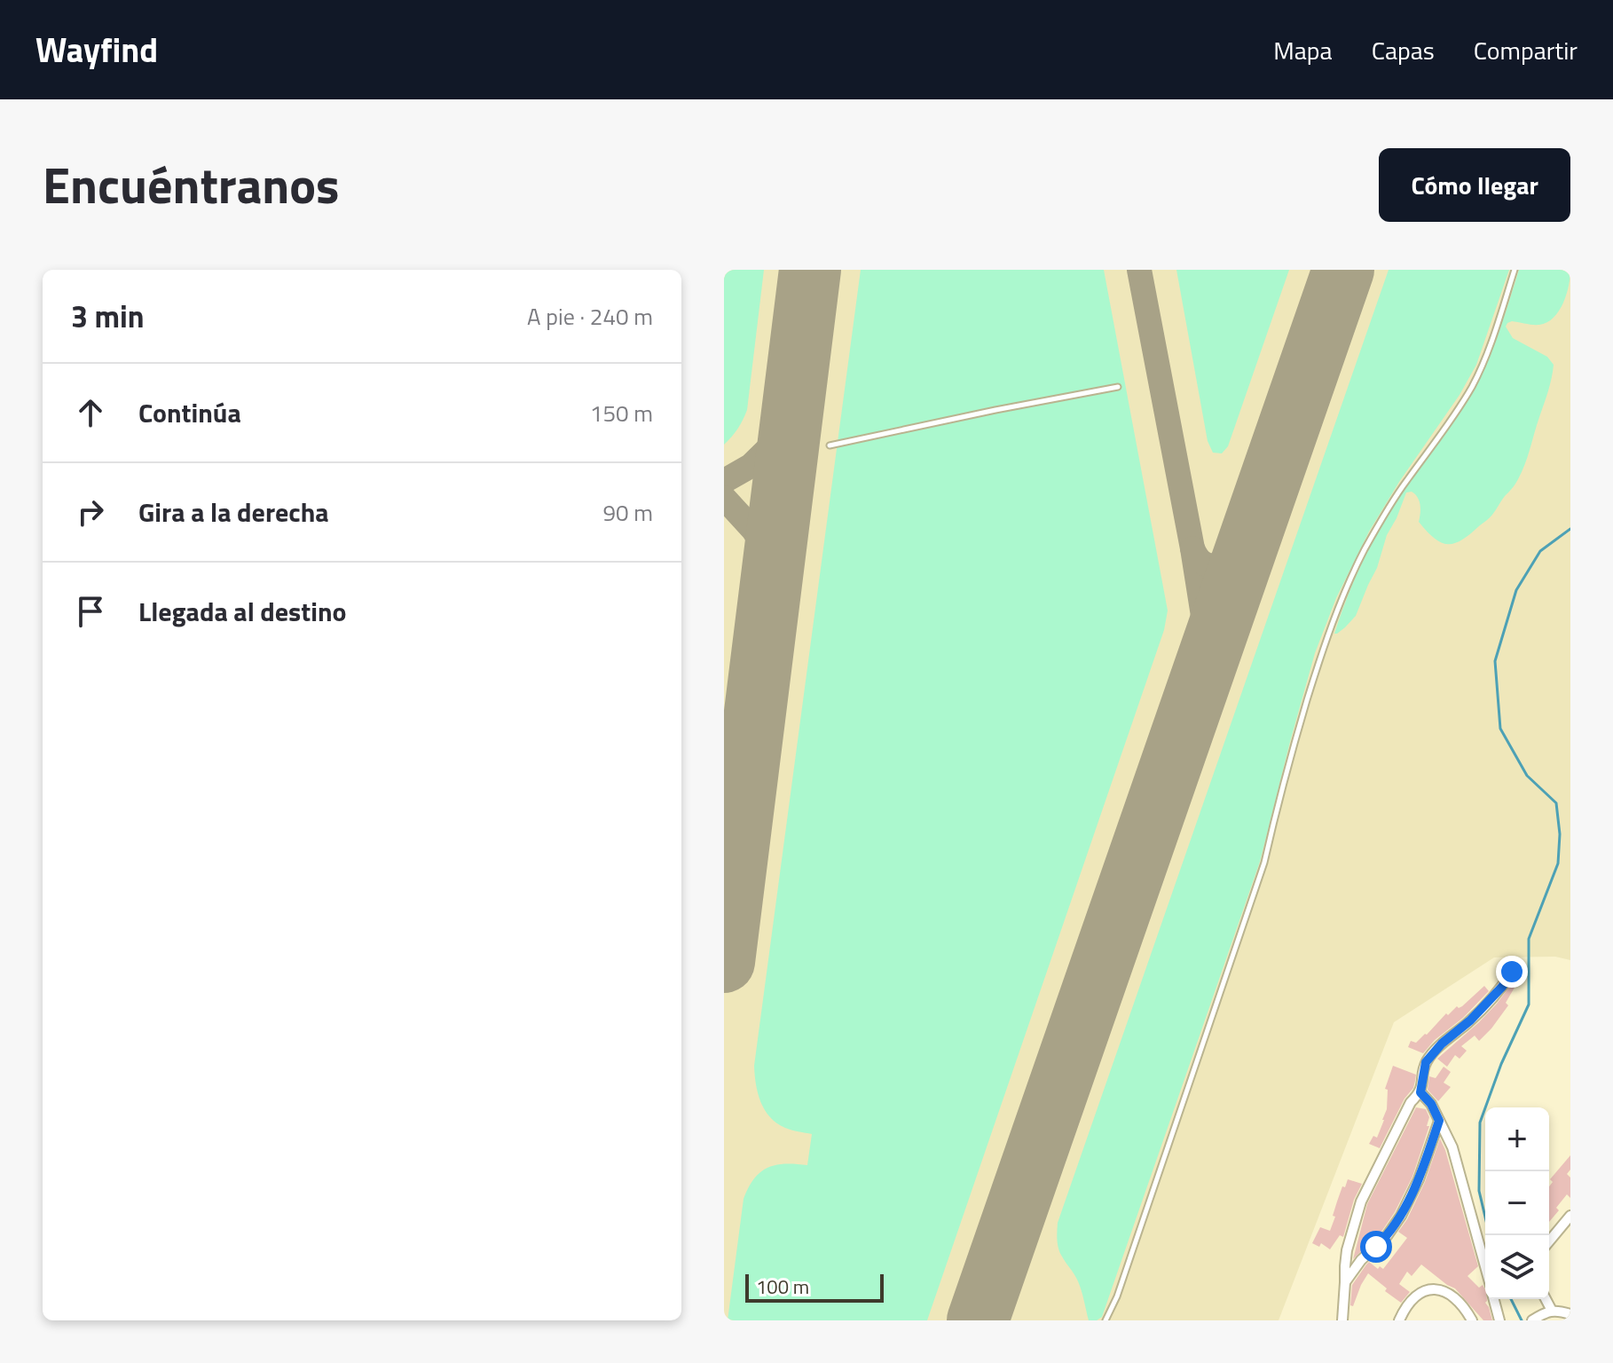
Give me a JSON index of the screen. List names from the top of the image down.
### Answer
{
  "scale_bar": "100 m",
  "page": {
    "header": "Wayfind",
    "nav": ["Mapa", "Capas", "Compartir"],
    "title": "Encuéntranos",
    "buttons": "Cómo llegar",
    "heading": ["3 min", "A pie · 240 m"],
    "list": [
      ["Continúa", "150 m"],
      ["Gira a la derecha", "90 m"],
      "Llegada al destino"
    ],
    "map_buttons": ["+", "−"],
    "scale": "100 m"
  }
}
